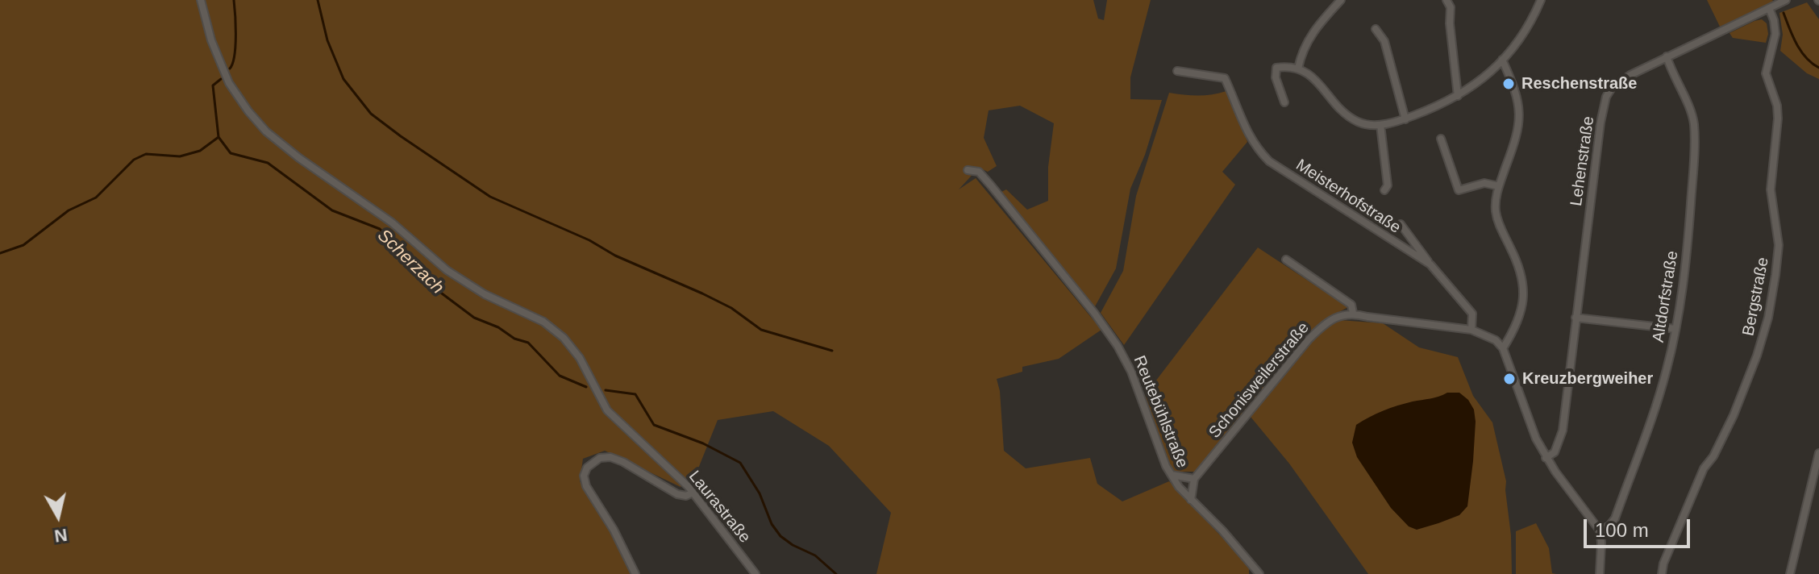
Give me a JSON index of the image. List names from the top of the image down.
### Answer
{
  "streets": {
    "street": [
      "Lehenstraße",
      "Meisterhofstraße",
      "Altdorfstraße",
      "Bergstraße",
      "Schonisweilerstraße",
      "Reutebühlstraße",
      "Laurastraße"
    ]
  },
  "crossings": [
    ["Lehenstraße", "Altdorfstraße"],
    ["Lehenstraße", "Bergstraße"]
  ],
  "water": ["Scherzach"],
  "places": ["Reschenstraße", "Kreuzbergweiher"],
  "scale_bar": "100 m",
  "north": "bottom"
}
